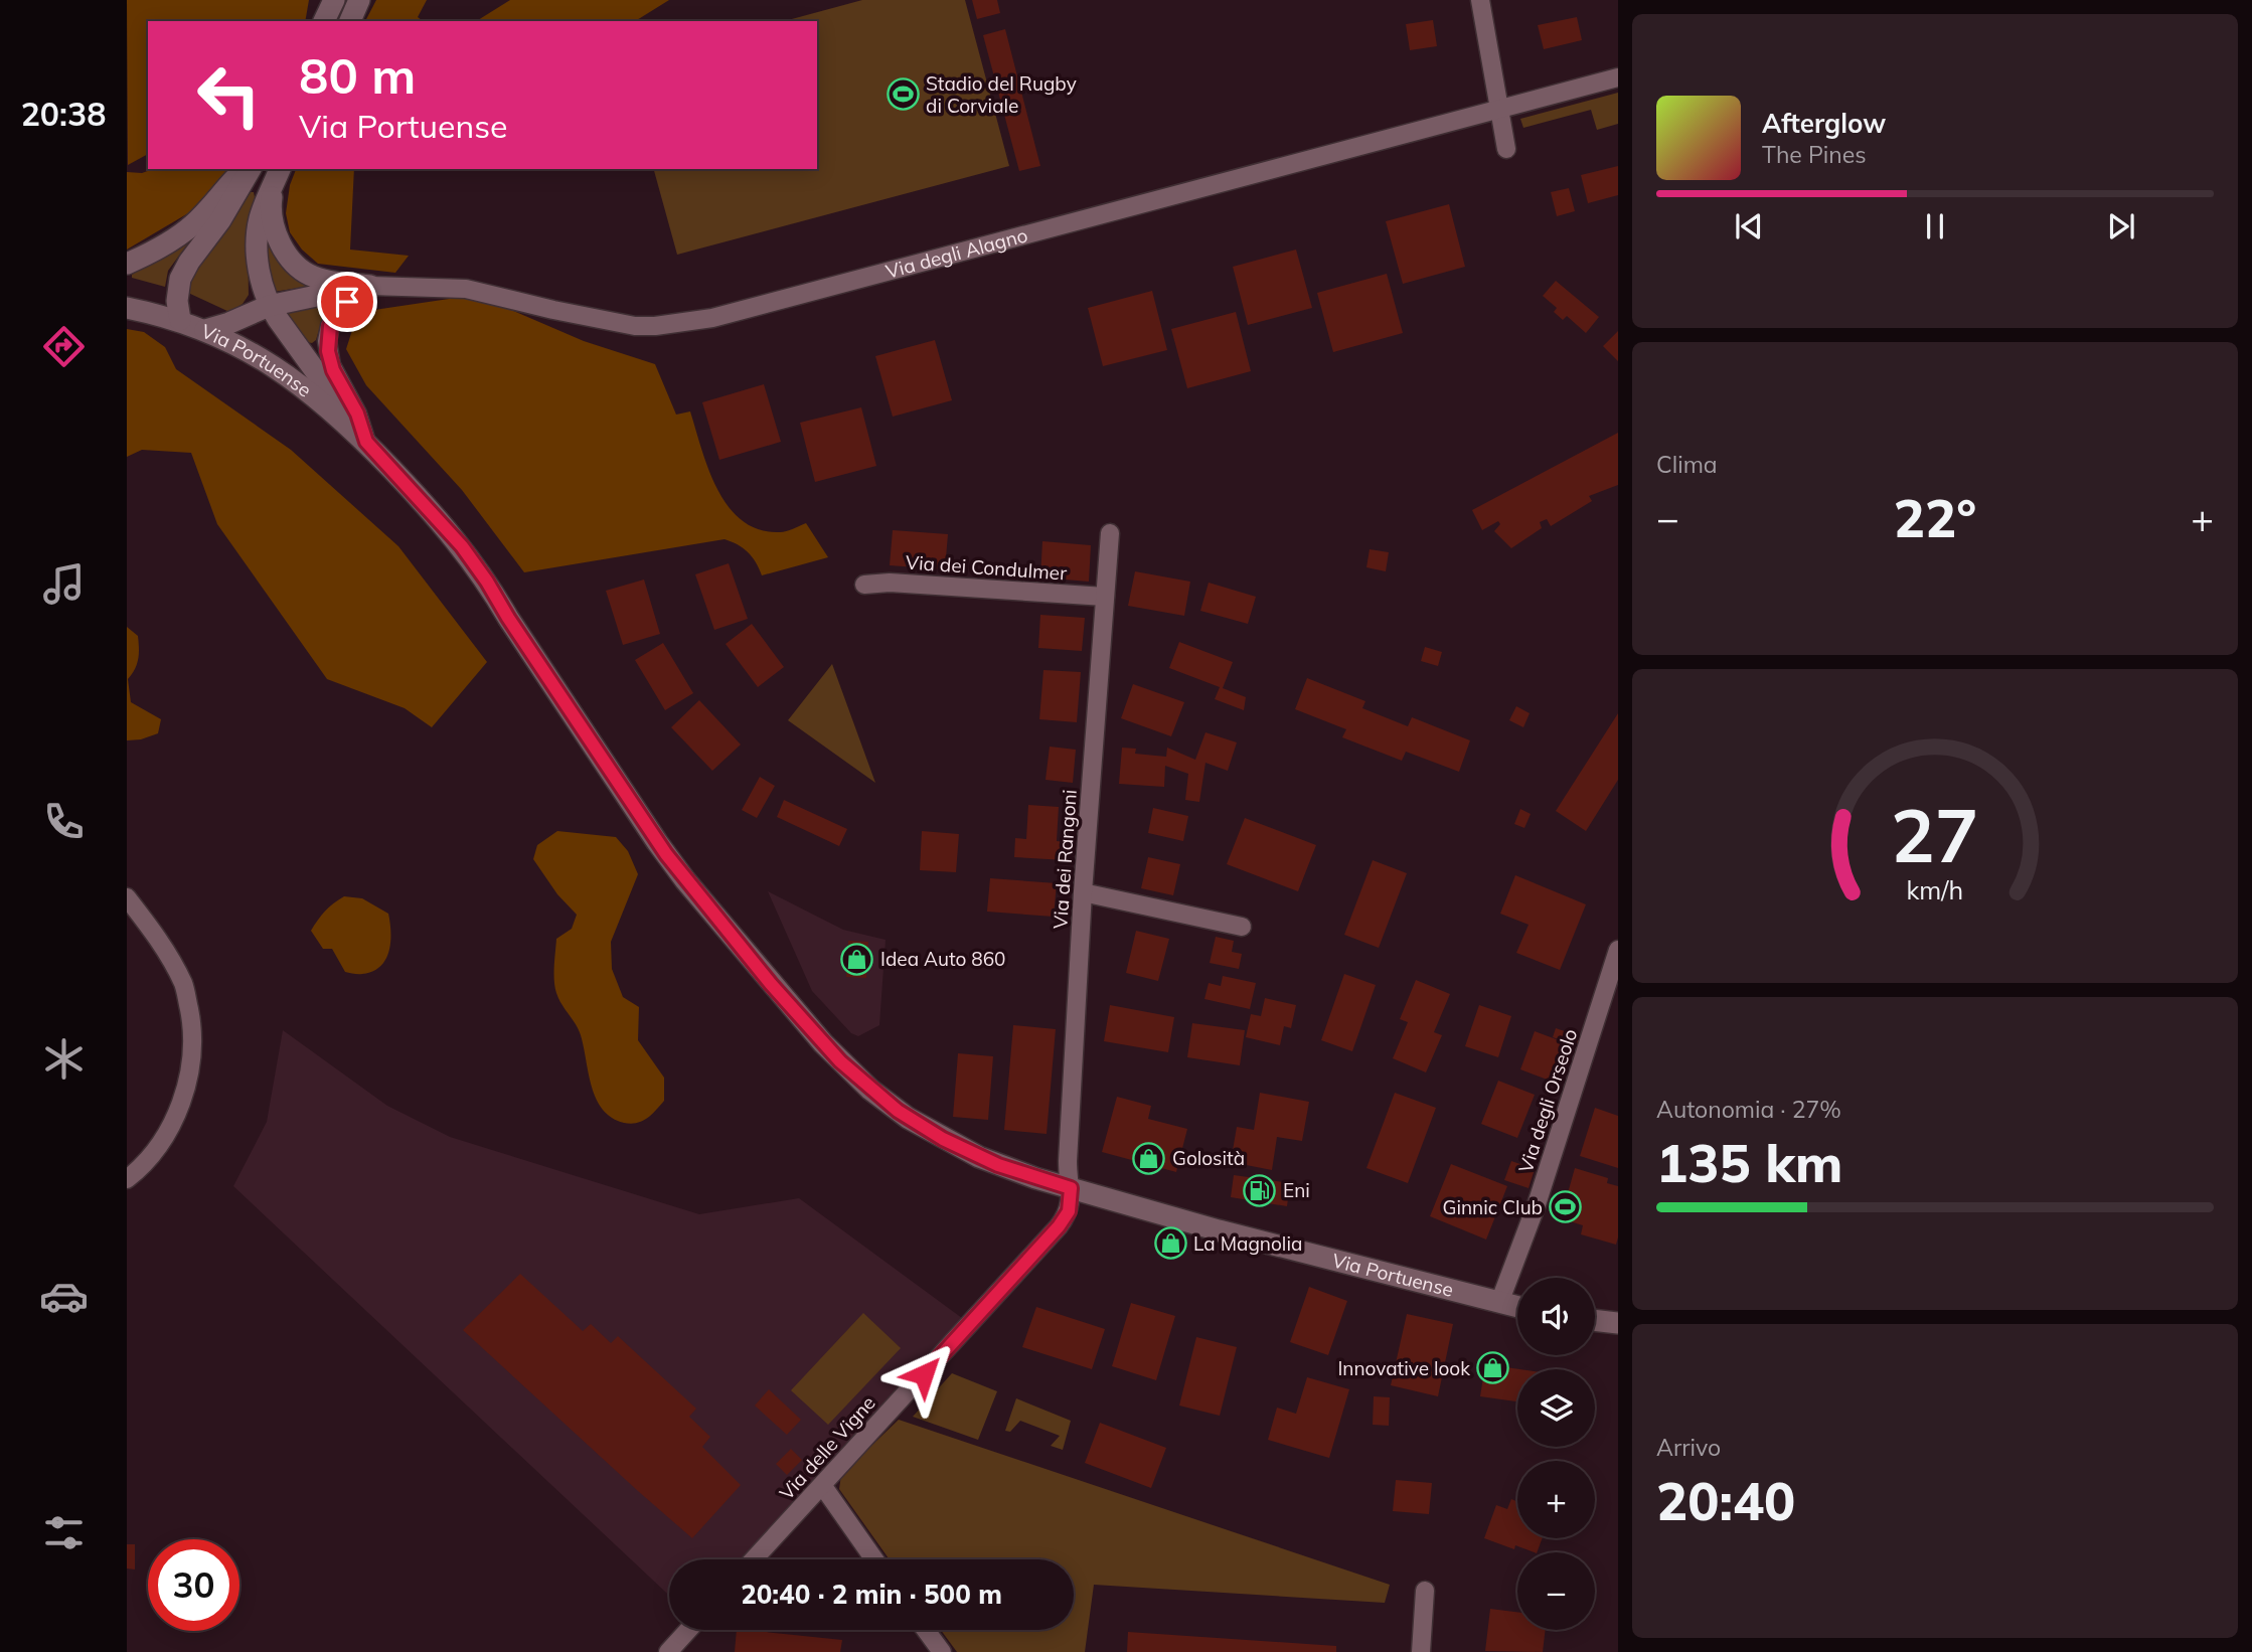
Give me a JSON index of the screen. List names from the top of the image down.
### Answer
{
  "streets": {
    "main road": ["Via degli Alagno", "Via Portuense"],
    "street": [
      "Via dei Condulmer",
      "Via dei Rangoni",
      "Via degli Orseolo",
      "Via delle Vigne"
    ]
  },
  "crossings": [
    ["Via degli Alagno", "Via Portuense"],
    ["Via Portuense", "Via dei Rangoni"],
    ["Via Portuense", "Via degli Orseolo"],
    ["Via Portuense", "Via delle Vigne"],
    ["Via dei Condulmer", "Via dei Rangoni"],
    ["Via dei Rangoni", "Via delle Vigne"]
  ],
  "places": {
    "sports": ["Stadio del Rugby di Corviale", "Ginnic Club"],
    "shop": [
      "Idea Auto 860",
      "Golosità",
      "La Magnolia",
      "Innovative look"
    ],
    "fuel station": ["Eni"]
  },
  "page": {
    "tabs": "20:38",
    "turn": ["80 m", "Via Portuense"],
    "song": ["Afterglow", "The Pines"],
    "tile": [
      "Clima",
      ["Autonomia · 27%", "135 km"],
      ["Arrivo", "20:40"]
    ],
    "heat": ["−", "22°", "+"],
    "map_buttons": ["+", "−"],
    "limit": "30",
    "trip": "20:40 · 2 min · 500 m",
    "gauge": ["27", "km/h"]
  }
}
